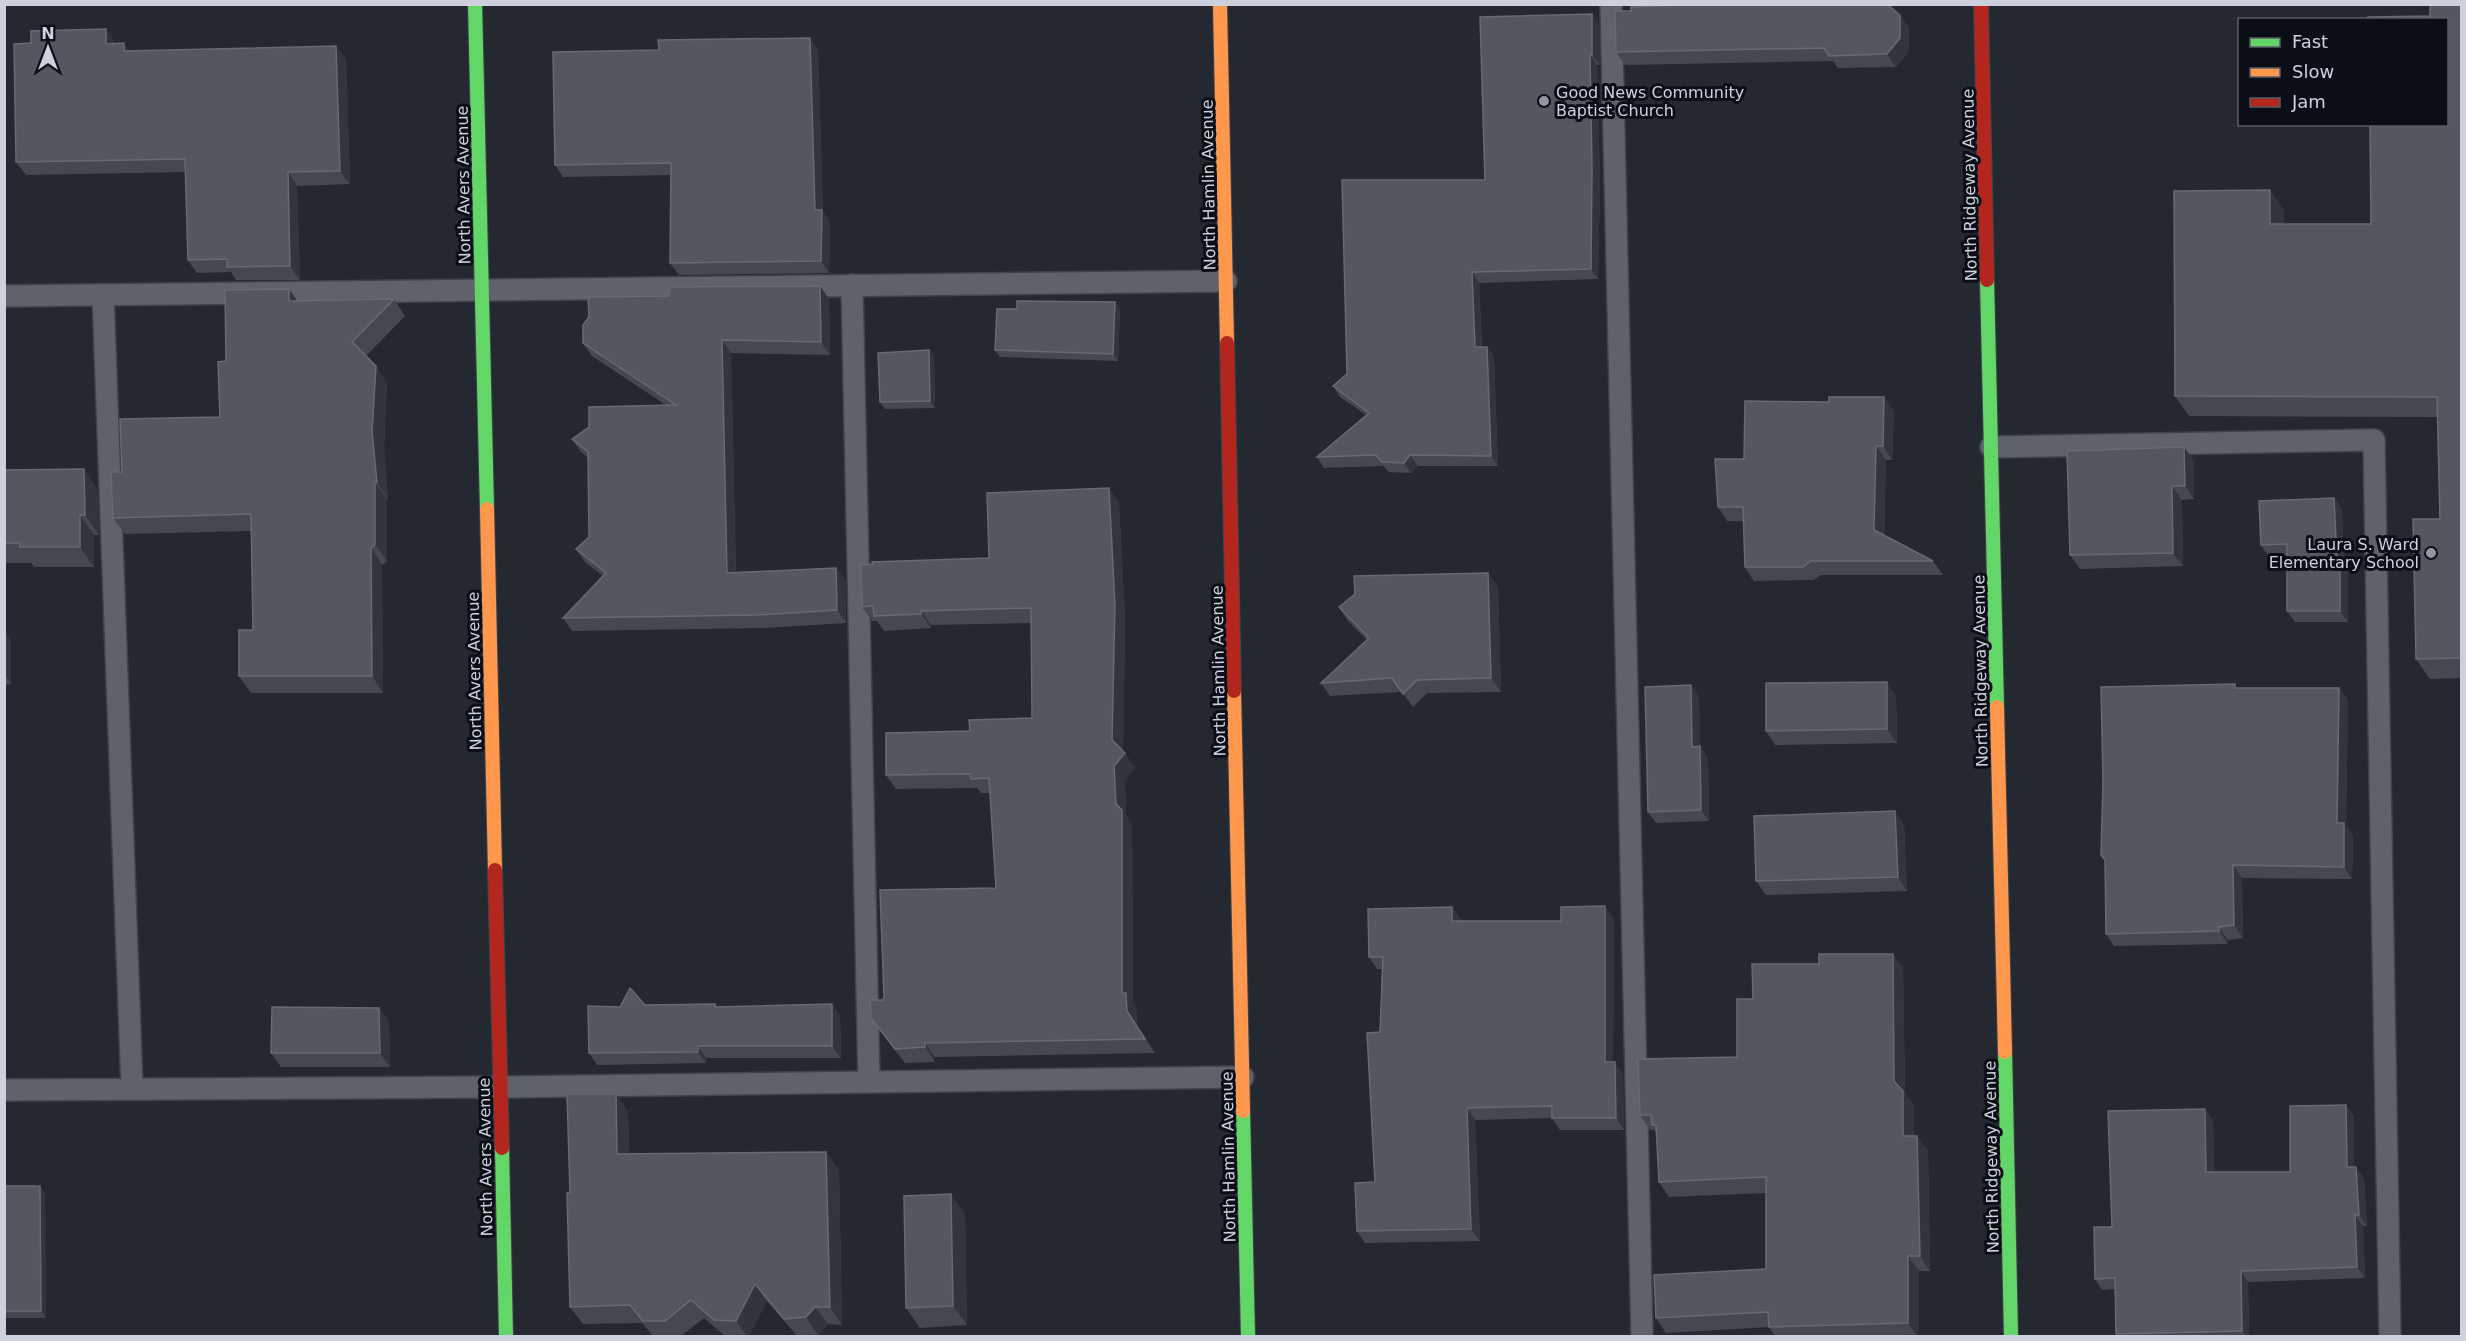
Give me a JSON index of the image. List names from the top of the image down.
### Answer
{
  "streets": {
    "street": ["North Avers Avenue", "North Hamlin Avenue", "North Ridgeway Avenue"]
  },
  "places": ["Good News Community Baptist Church", "Laura S. Ward Elementary School"],
  "legend": ["Fast", "Slow", "Jam"],
  "north": "top"
}
